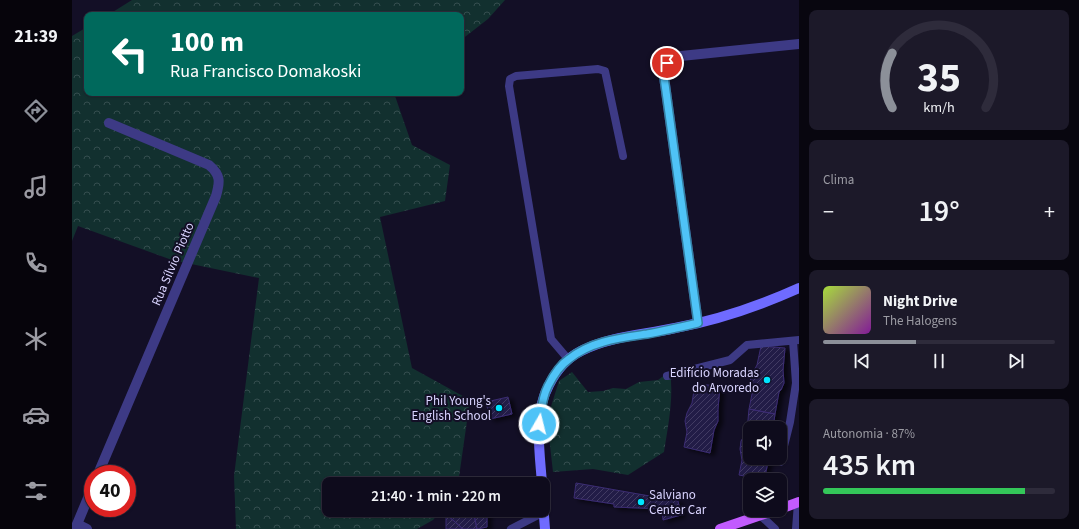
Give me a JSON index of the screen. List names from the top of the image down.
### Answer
{
  "streets": {
    "street": ["Rua Sílvio Piotto"]
  },
  "places": ["Edifício Moradas do Arvoredo", "Phil Young's English School", "Salviano Center Car"],
  "page": {
    "tabs": "21:39",
    "turn": ["100 m", "Rua Francisco Domakoski"],
    "tile": [
      "Clima",
      ["Autonomia · 87%", "435 km"]
    ],
    "heat": ["−", "19°", "+"],
    "song": ["Night Drive", "The Halogens"],
    "limit": "40",
    "trip": "21:40 · 1 min · 220 m",
    "gauge": ["35", "km/h"]
  }
}
